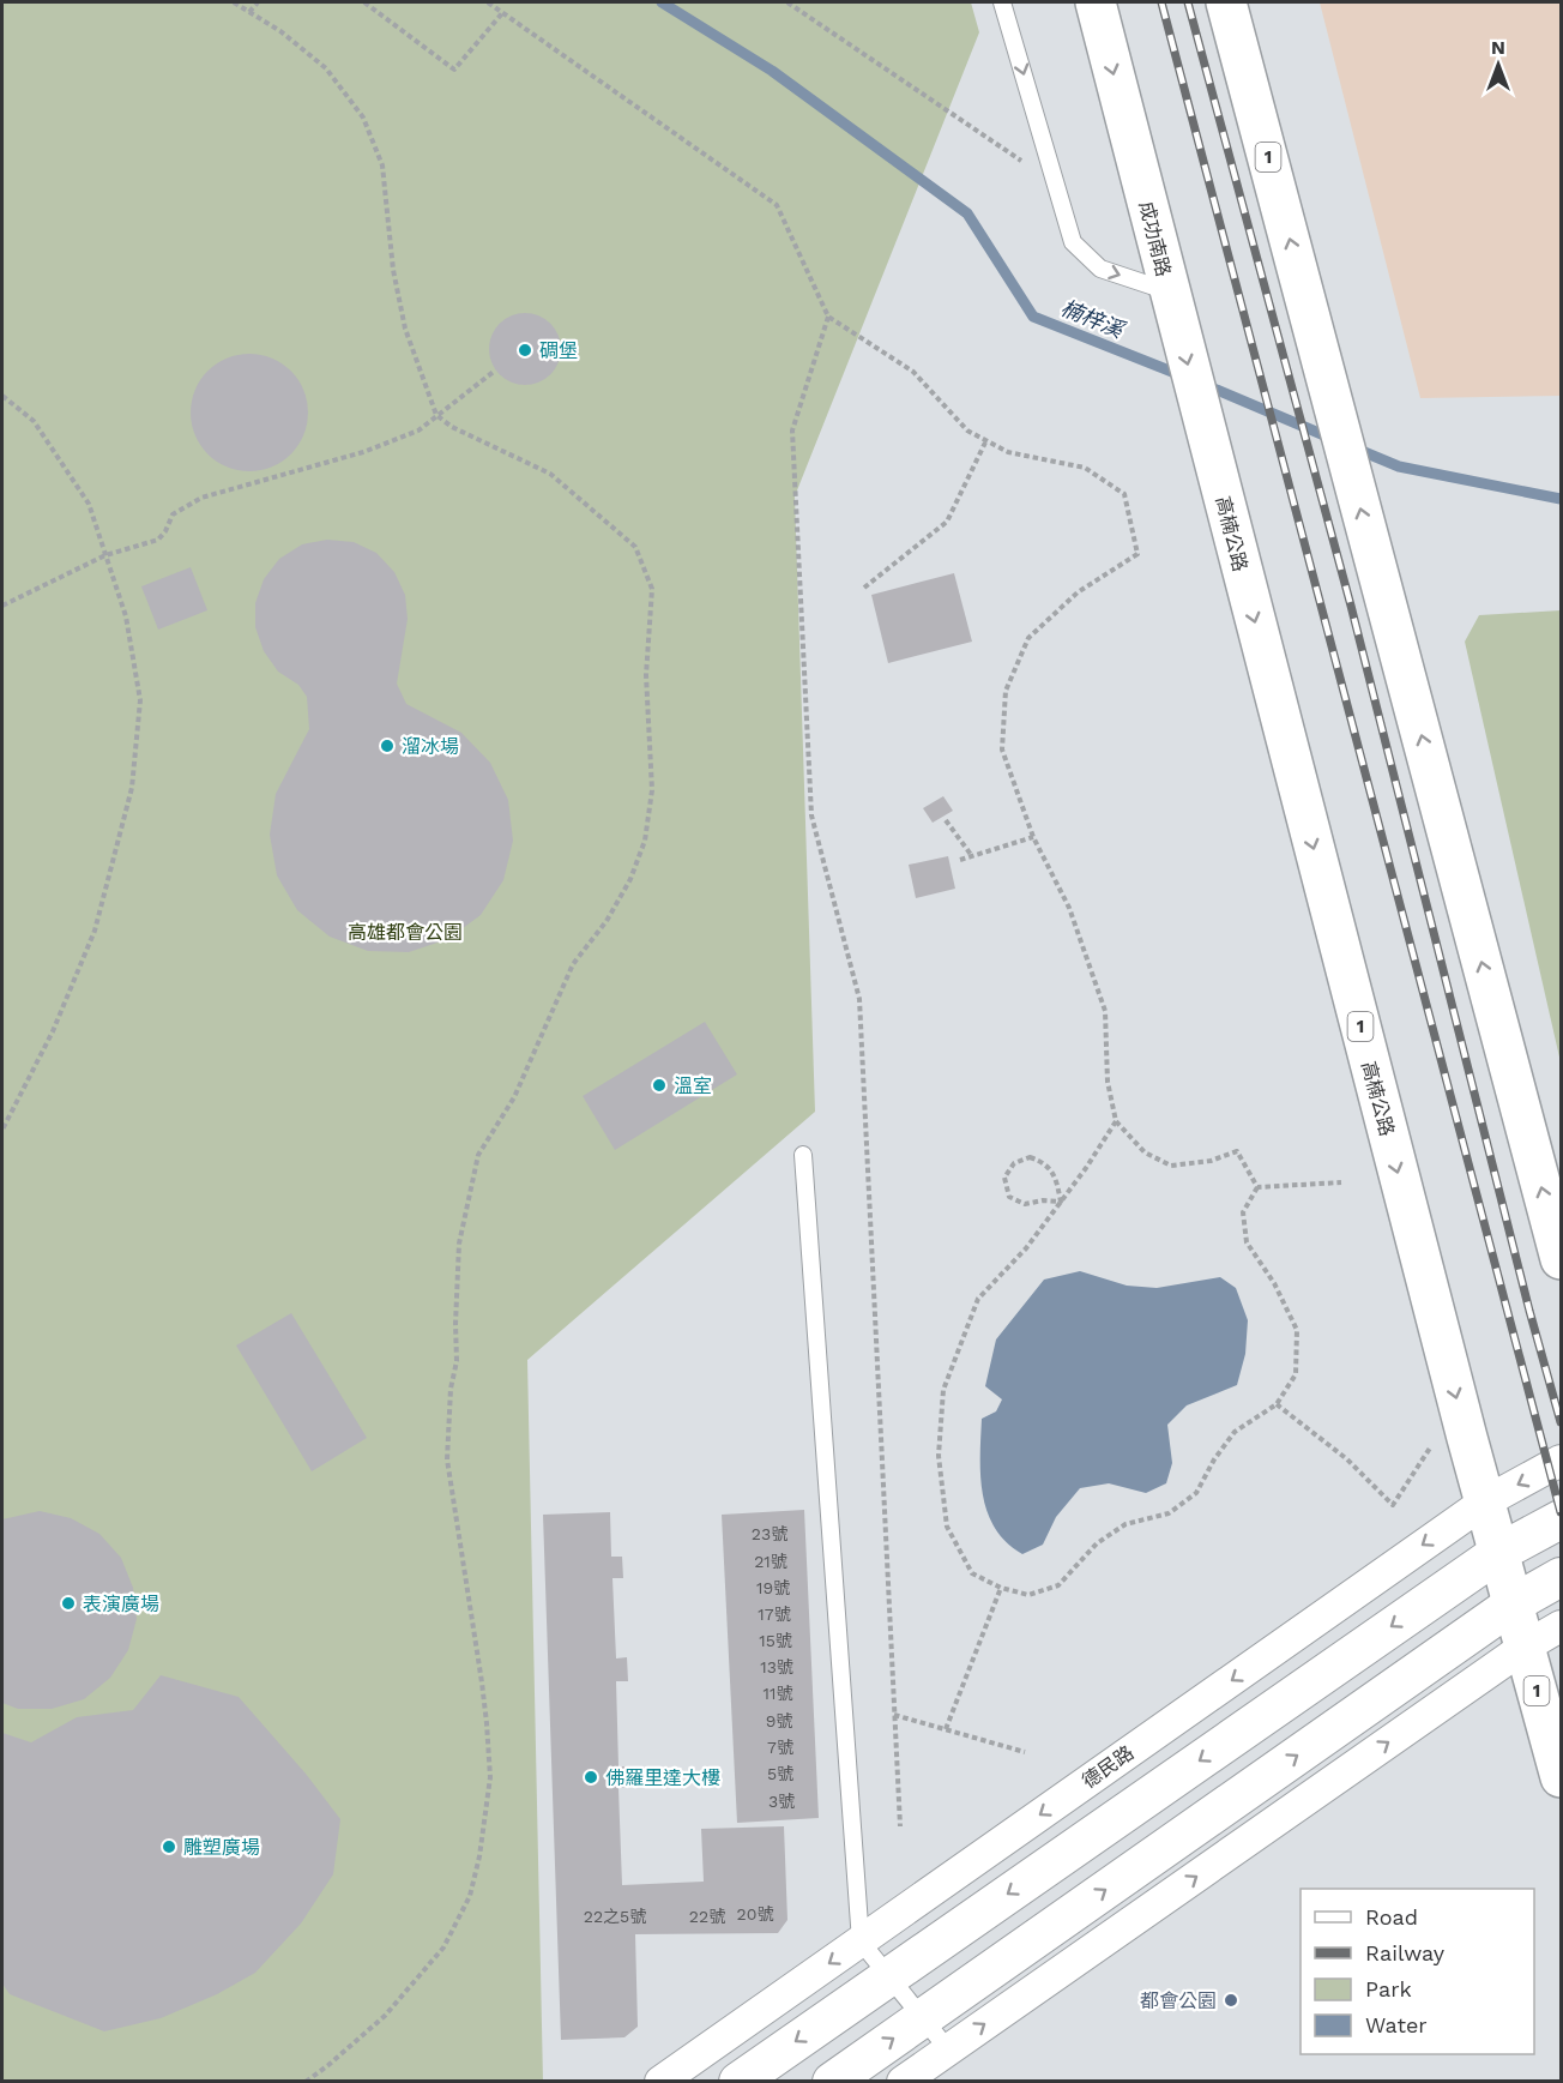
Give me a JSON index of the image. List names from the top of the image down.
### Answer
{
  "streets": {
    "main road": ["1", "成功南路", "高楠公路"],
    "street": ["德民路"]
  },
  "crossings": [
    ["成功南路", "高楠公路"],
    ["高楠公路", "德民路"]
  ],
  "one_way": ["成功南路"],
  "water": ["楠梓溪"],
  "parks": ["高雄都會公園"],
  "places": [
    "碉堡",
    "溜冰場",
    "溫室",
    "表演廣場",
    "佛羅里達大樓",
    "雕塑廣場",
    "都會公園"
  ],
  "house_numbers": [
    "23號",
    "21號",
    "19號",
    "17號",
    "15號",
    "13號",
    "11號",
    "9號",
    "7號",
    "5號",
    "3號",
    "20號",
    "22之5號",
    "22號"
  ],
  "legend": [
    "Road",
    "Railway",
    "Park",
    "Water"
  ],
  "north": "top"
}
